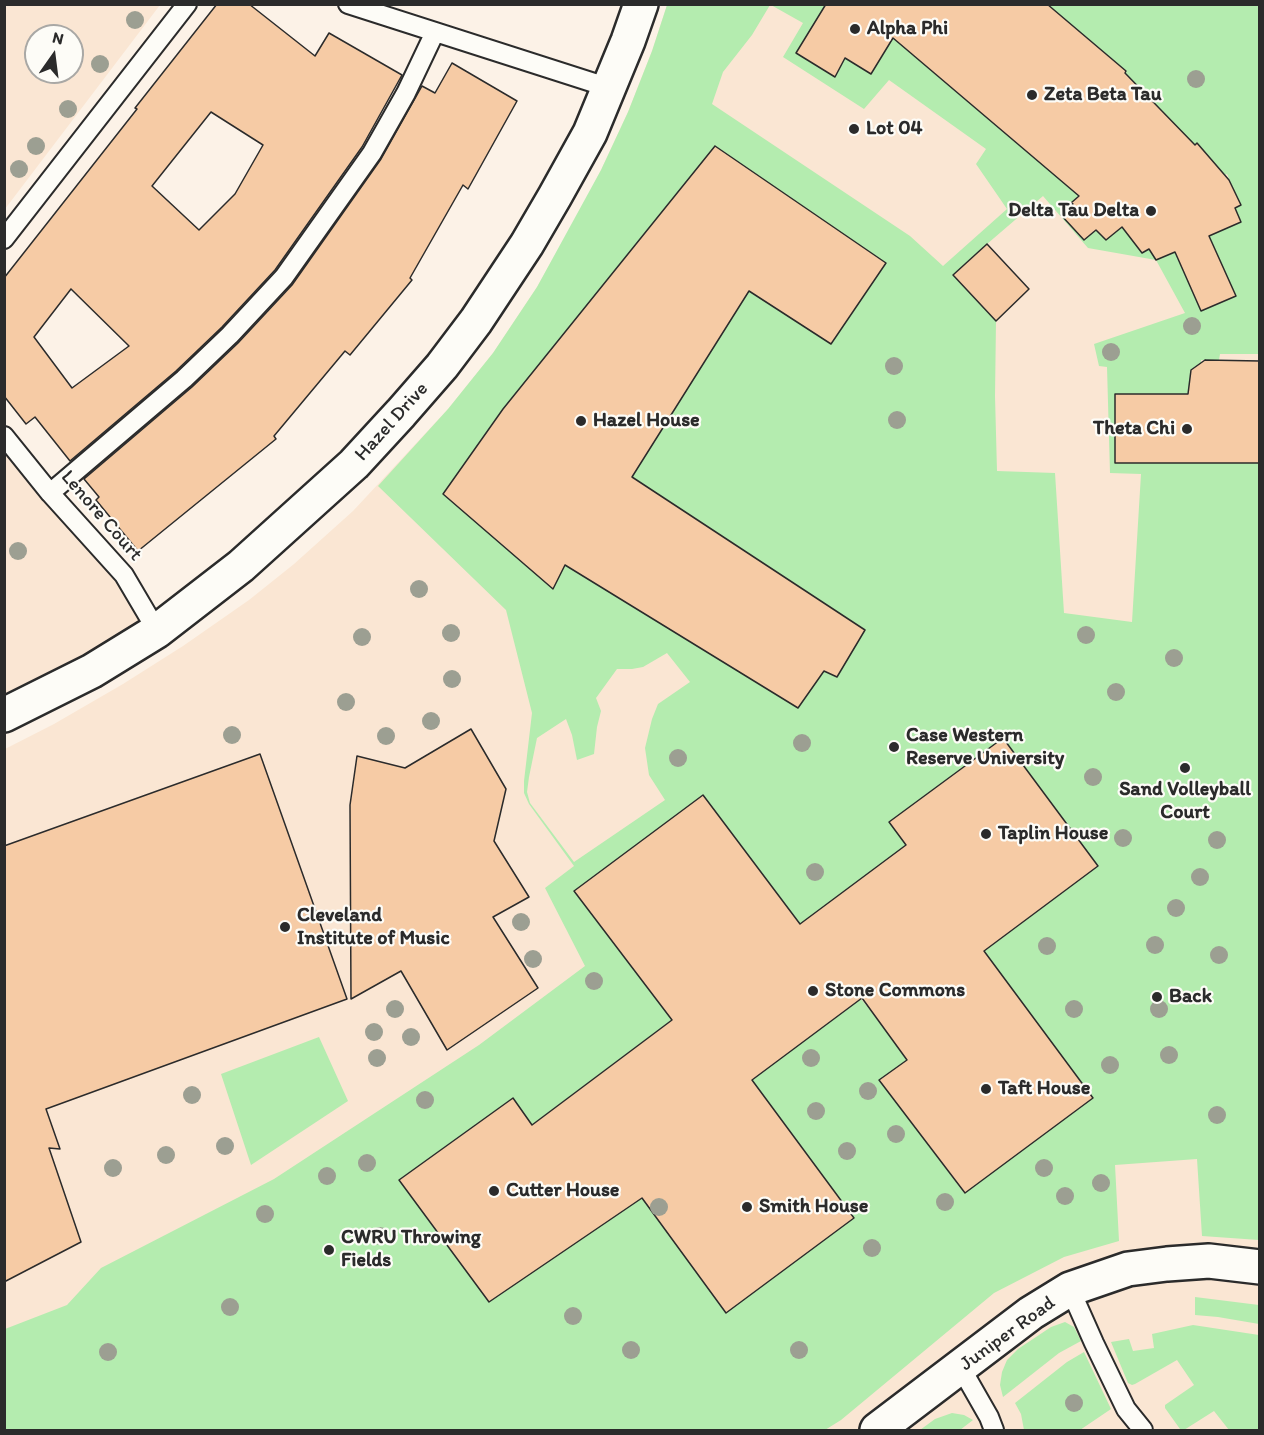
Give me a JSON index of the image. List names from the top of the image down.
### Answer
{
  "streets": {
    "street": ["Hazel Drive", "Juniper Road"],
    "lane": ["Lenore Court"]
  },
  "crossings": [
    ["Hazel Drive", "Lenore Court"]
  ],
  "places": [
    "Alpha Phi",
    "Zeta Beta Tau",
    "Lot 04",
    "Delta Tau Delta",
    "Hazel House",
    "Theta Chi",
    "Case Western Reserve University",
    "Sand Volleyball Court",
    "Taplin House",
    "Cleveland Institute of Music",
    "Stone Commons",
    "Back",
    "Taft House",
    "Cutter House",
    "Smith House",
    "CWRU Throwing Fields"
  ],
  "north": "top"
}
